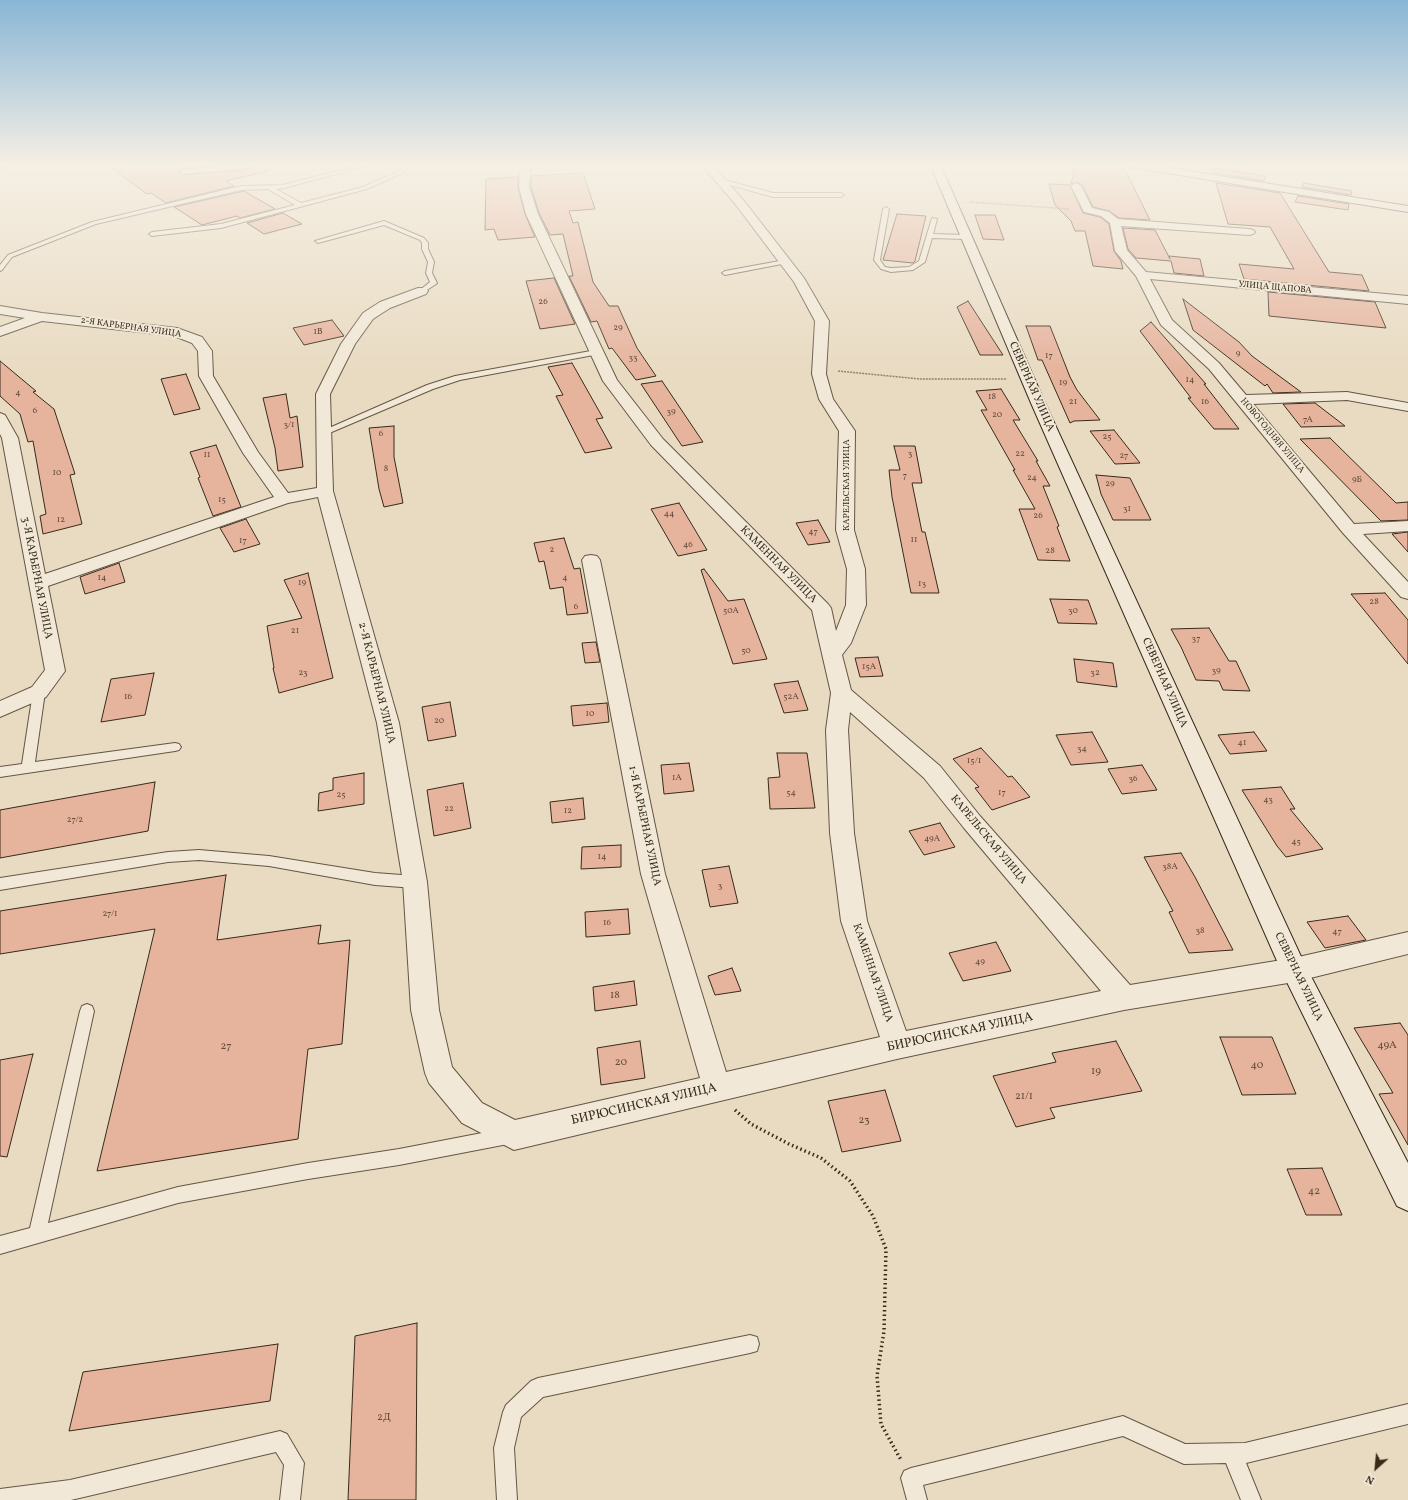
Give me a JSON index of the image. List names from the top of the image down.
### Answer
{
  "streets": {
    "street": [
      "УЛИЦА ЩАПОВА",
      "2-Я КАРЬЕРНАЯ УЛИЦА",
      "СЕВЕРНАЯ УЛИЦА",
      "НОВОГОДНЯЯ УЛИЦА",
      "КАРЕЛЬСКАЯ УЛИЦА",
      "КАМЕННАЯ УЛИЦА",
      "3-Я КАРЬЕРНАЯ УЛИЦА",
      "1-Я КАРЬЕРНАЯ УЛИЦА",
      "БИРЮСИНСКАЯ УЛИЦА"
    ]
  },
  "crossings": [
    ["УЛИЦА ЩАПОВА", "НОВОГОДНЯЯ УЛИЦА"],
    ["2-Я КАРЬЕРНАЯ УЛИЦА", "БИРЮСИНСКАЯ УЛИЦА"],
    ["СЕВЕРНАЯ УЛИЦА", "БИРЮСИНСКАЯ УЛИЦА"],
    ["КАРЕЛЬСКАЯ УЛИЦА", "КАМЕННАЯ УЛИЦА"],
    ["КАРЕЛЬСКАЯ УЛИЦА", "БИРЮСИНСКАЯ УЛИЦА"],
    ["КАМЕННАЯ УЛИЦА", "БИРЮСИНСКАЯ УЛИЦА"],
    ["1-Я КАРЬЕРНАЯ УЛИЦА", "БИРЮСИНСКАЯ УЛИЦА"]
  ],
  "house_numbers": [
    "26",
    "29",
    "1В",
    "9",
    "17",
    "33",
    "14",
    "19",
    "4",
    "18",
    "21",
    "16",
    "6",
    "39",
    "20",
    "7А",
    "3/1",
    "6",
    "25",
    "3",
    "22",
    "11",
    "27",
    "8",
    "10",
    "7",
    "24",
    "9Б",
    "29",
    "15",
    "31",
    "44",
    "26",
    "12",
    "47",
    "11",
    "17",
    "46",
    "2",
    "28",
    "14",
    "4",
    "19",
    "13",
    "28",
    "6",
    "50А",
    "30",
    "21",
    "37",
    "50",
    "15А",
    "39",
    "23",
    "32",
    "16",
    "52А",
    "10",
    "20",
    "41",
    "34",
    "15/1",
    "1А",
    "36",
    "54",
    "17",
    "25",
    "43",
    "22",
    "12",
    "27/2",
    "49А",
    "45",
    "14",
    "38А",
    "3",
    "27/1",
    "16",
    "38",
    "47",
    "49",
    "18",
    "49А",
    "27",
    "20",
    "40",
    "19",
    "21/1",
    "23",
    "42",
    "2Д"
  ],
  "north": "bottom left"
}
